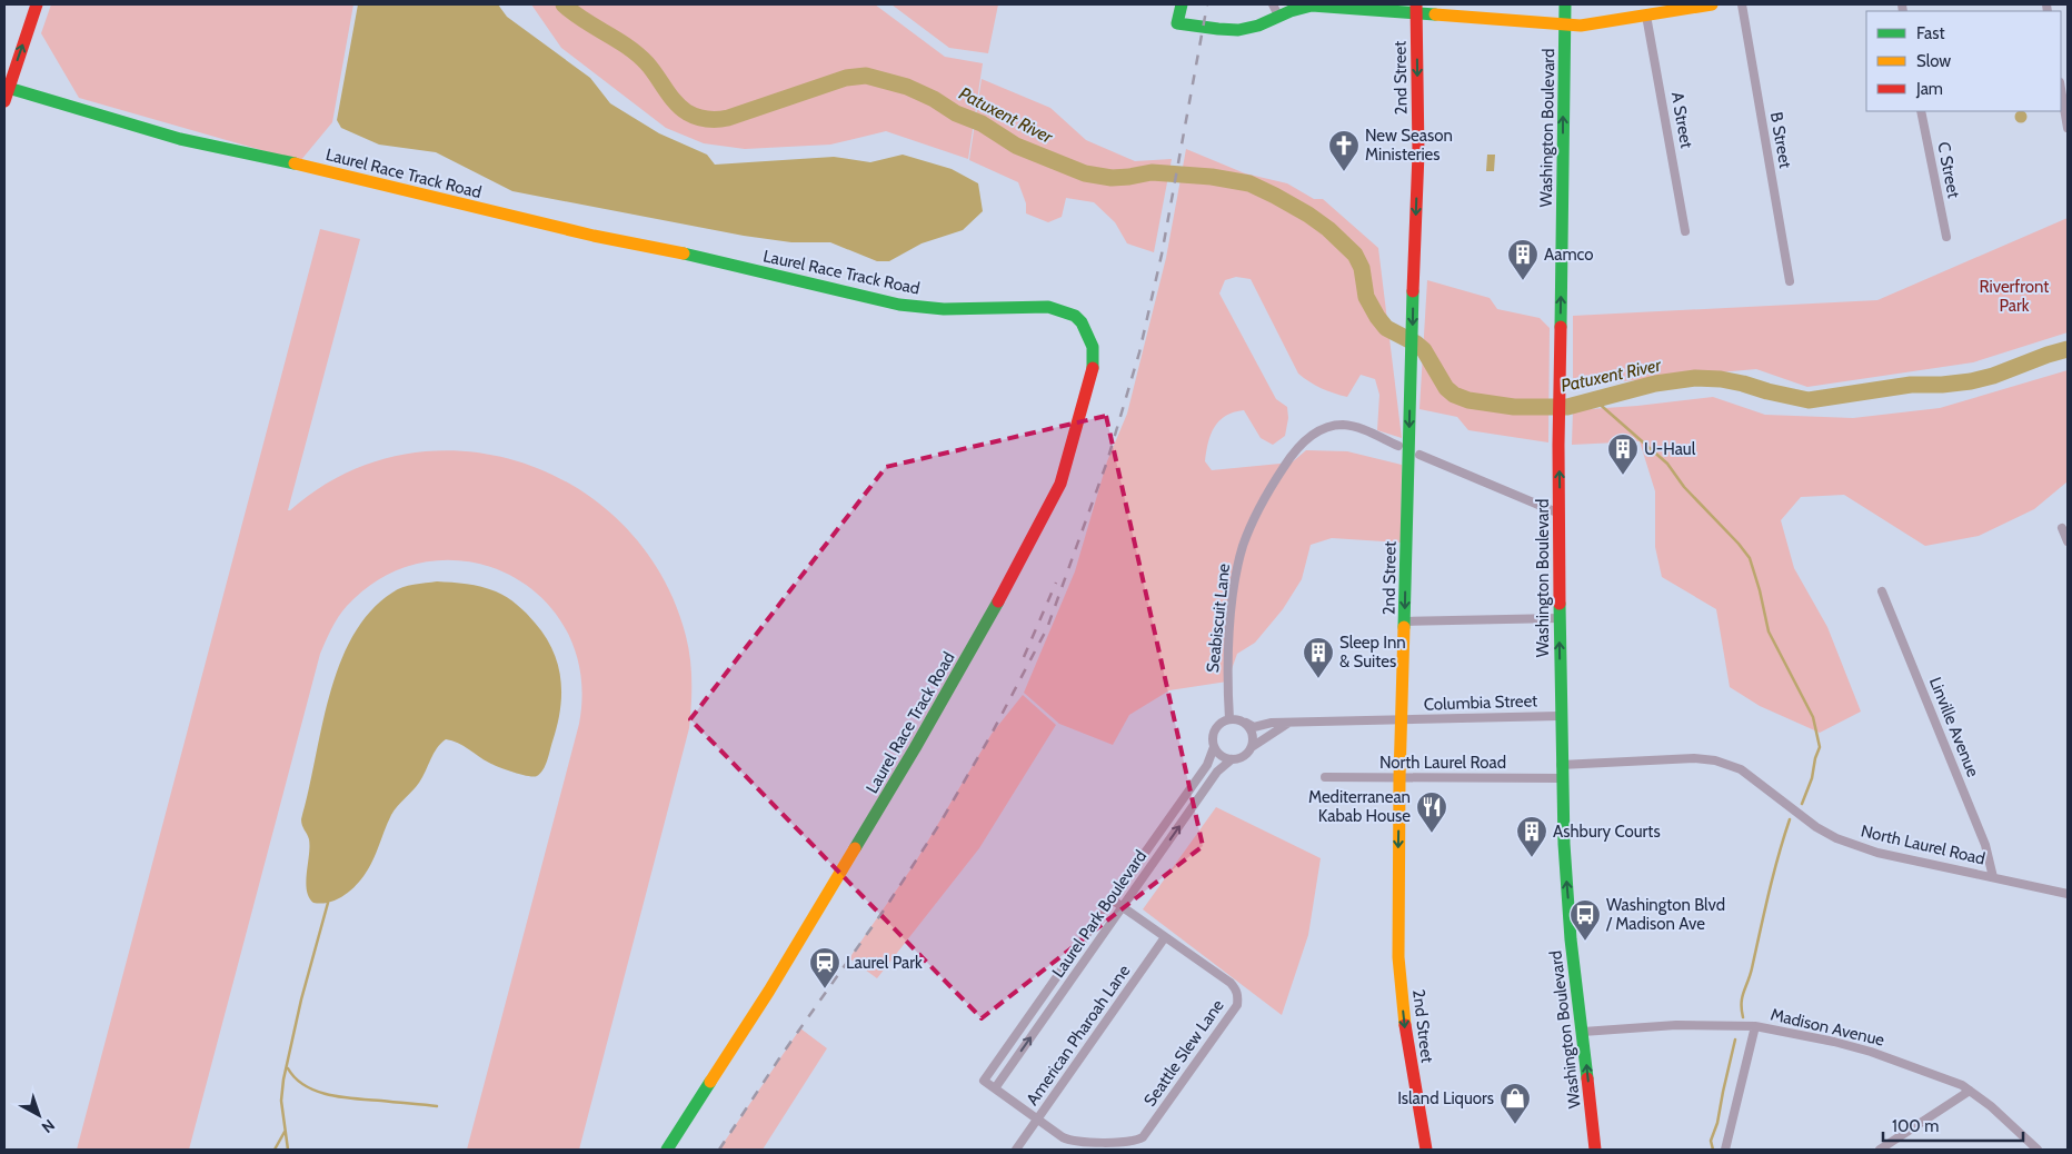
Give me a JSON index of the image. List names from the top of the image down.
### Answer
{
  "streets": {
    "street": [
      "2nd Street",
      "A Street",
      "Washington Boulevard",
      "B Street",
      "C Street",
      "Laurel Race Track Road",
      "Seabiscuit Lane",
      "Columbia Street",
      "Linville Avenue",
      "North Laurel Road",
      "Laurel Park Boulevard",
      "Madison Avenue",
      "American Pharoah Lane",
      "Seattle Slew Lane"
    ]
  },
  "crossings": [
    ["2nd Street", "Columbia Street"],
    ["2nd Street", "North Laurel Road"],
    ["Washington Boulevard", "Columbia Street"],
    ["Washington Boulevard", "North Laurel Road"],
    ["Washington Boulevard", "Madison Avenue"],
    ["Seabiscuit Lane", "Laurel Park Boulevard"],
    ["Linville Avenue", "North Laurel Road"],
    ["Laurel Park Boulevard", "Seattle Slew Lane"],
    ["American Pharoah Lane", "Seattle Slew Lane"]
  ],
  "one_way": ["2nd Street", "Washington Boulevard"],
  "water": ["Patuxent River"],
  "parks": ["Riverfront Park"],
  "places": {
    "church": ["New Season Ministeries"],
    "building": [
      "Aamco",
      "U-Haul",
      "Sleep Inn & Suites",
      "Ashbury Courts"
    ],
    "restaurant": ["Mediterranean Kabab House"],
    "bus stop": ["Washington Blvd / Madison Ave"],
    "station": ["Laurel Park"],
    "shop": ["Island Liquors"]
  },
  "legend": ["Fast", "Slow", "Jam"],
  "scale_bar": "100 m",
  "north": "bottom right"
}
